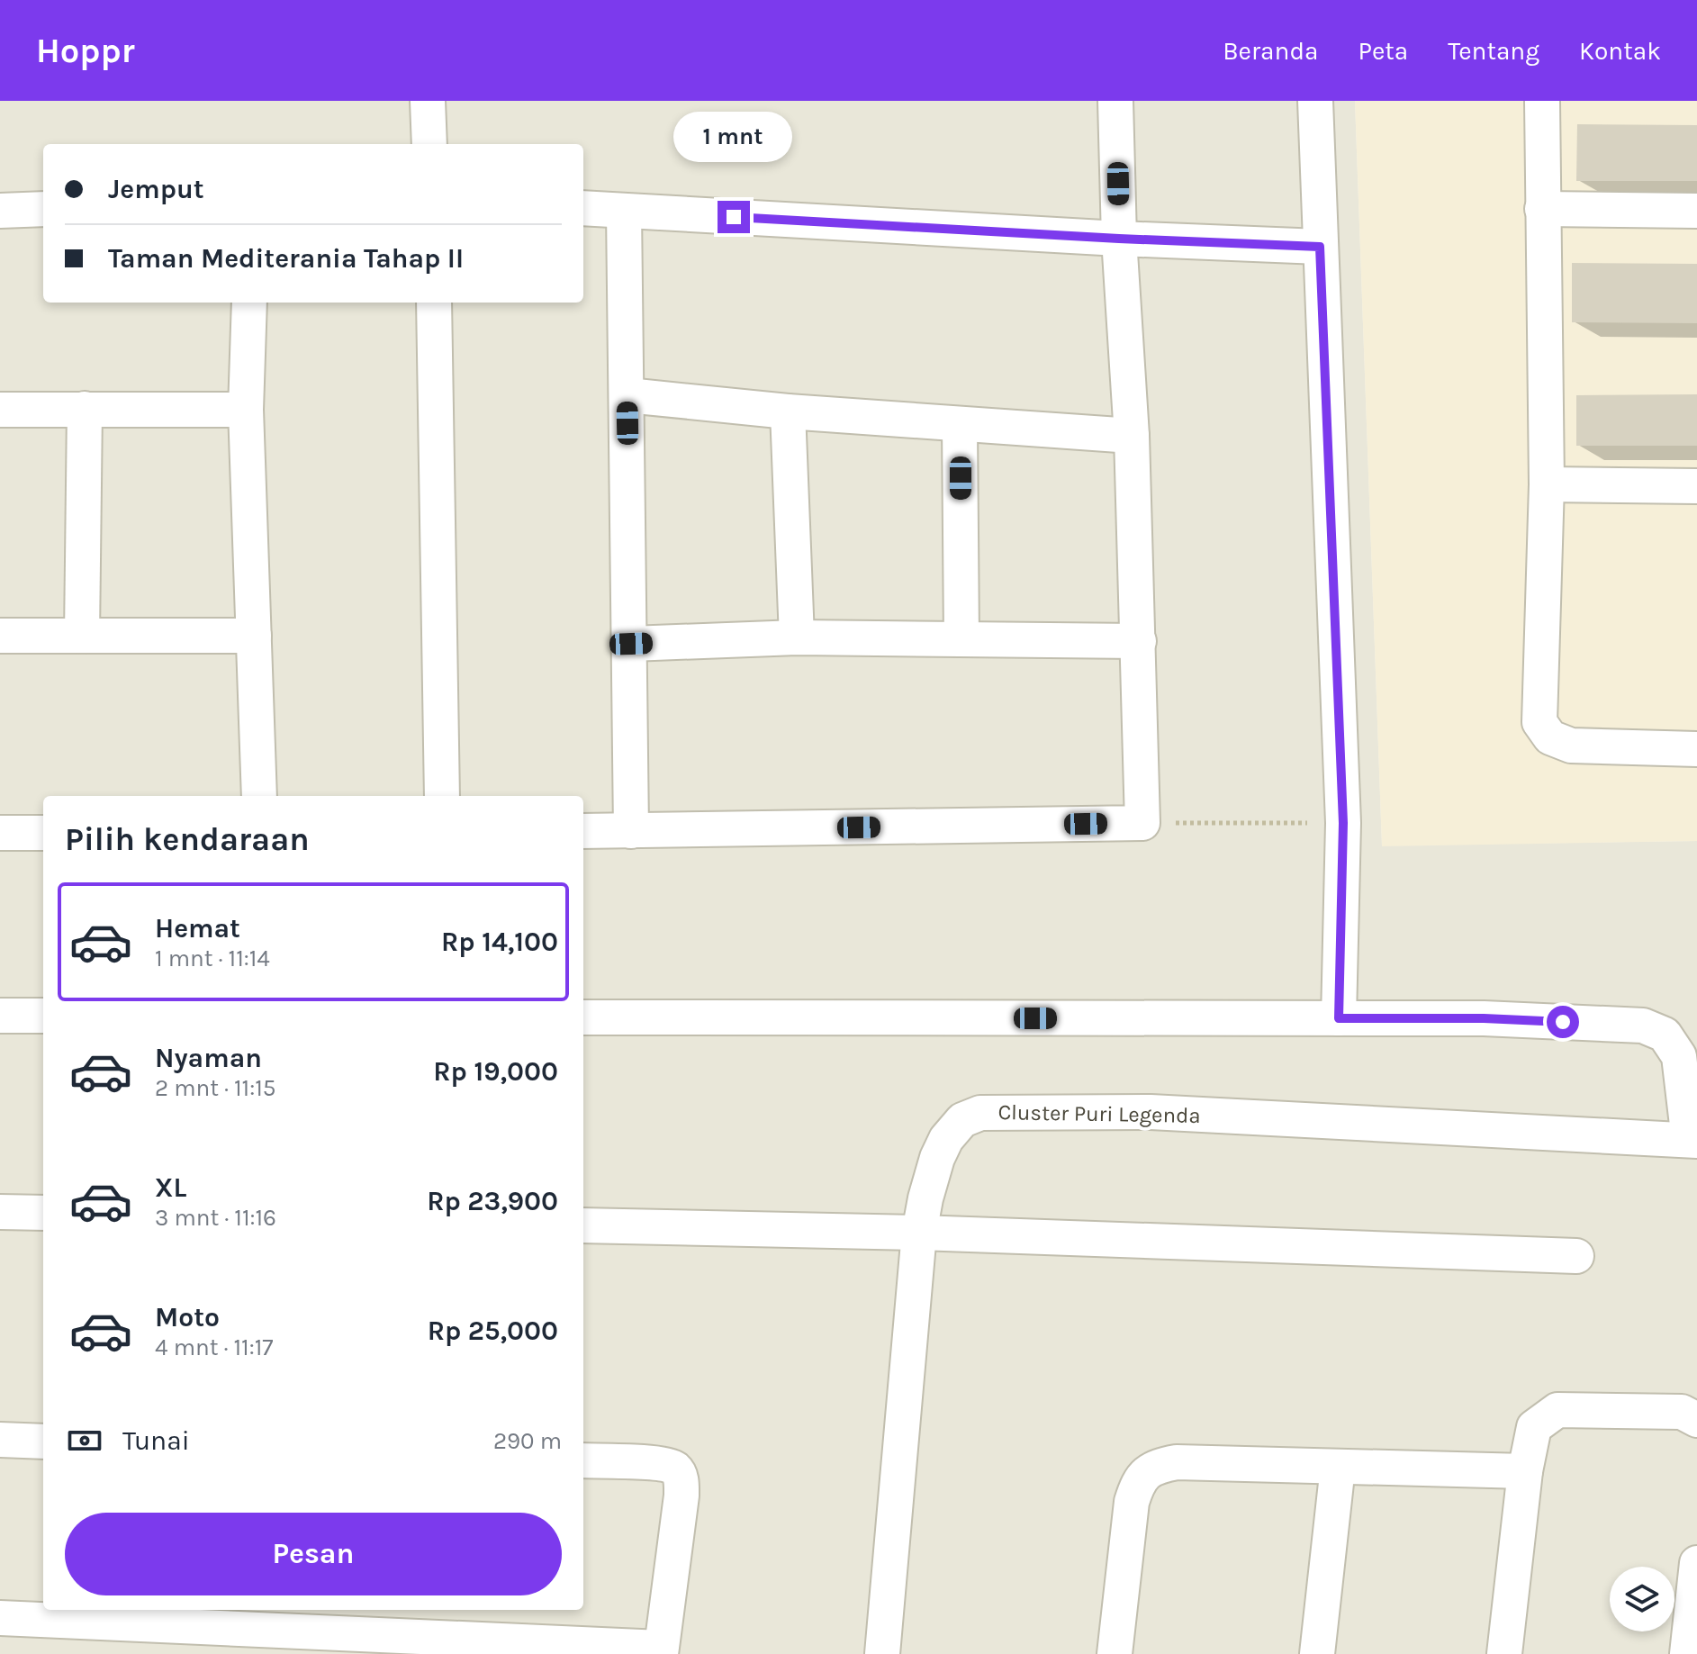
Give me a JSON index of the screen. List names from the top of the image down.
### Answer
{
  "streets": {
    "street": ["Cluster Puri Legenda"]
  },
  "page": {
    "header": "Hoppr",
    "nav": [
      "Beranda",
      "Peta",
      "Tentang",
      "Kontak"
    ],
    "bubble": "1 mnt",
    "banner": ["Jemput", "Taman Mediterania Tahap II"],
    "heading": "Pilih kendaraan",
    "list": [
      {
        "name": "Hemat",
        "note": "1 mnt · 11:14",
        "value": "Rp 14,100"
      },
      {
        "name": "Nyaman",
        "note": "2 mnt · 11:15",
        "value": "Rp 19,000"
      },
      {
        "name": "XL",
        "note": "3 mnt · 11:16",
        "value": "Rp 23,900"
      },
      {
        "name": "Moto",
        "note": "4 mnt · 11:17",
        "value": "Rp 25,000"
      }
    ],
    "pay": ["Tunai", "290 m"],
    "buttons": "Pesan"
  }
}
